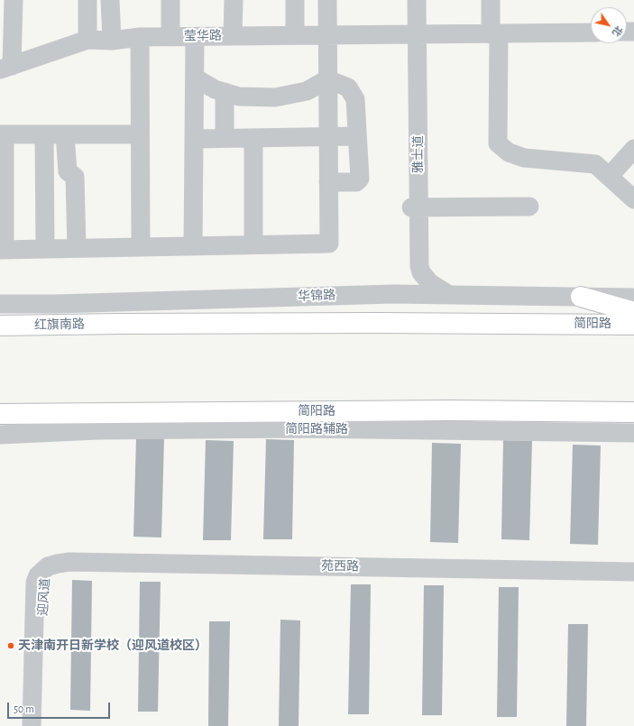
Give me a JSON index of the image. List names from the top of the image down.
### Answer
{
  "streets": {
    "highway": ["简阳路", "红旗南路"],
    "street": [
      "莹华路",
      "雅士道",
      "华锦路",
      "简阳路辅路",
      "苑西路",
      "迎风道"
    ]
  },
  "crossings": [
    ["莹华路", "雅士道"],
    ["雅士道", "华锦路"],
    ["简阳路", "红旗南路"],
    ["苑西路", "迎风道"]
  ],
  "places": ["天津南开日新学校（迎风道校区）"],
  "scale_bar": "50 m",
  "north": "bottom right"
}
